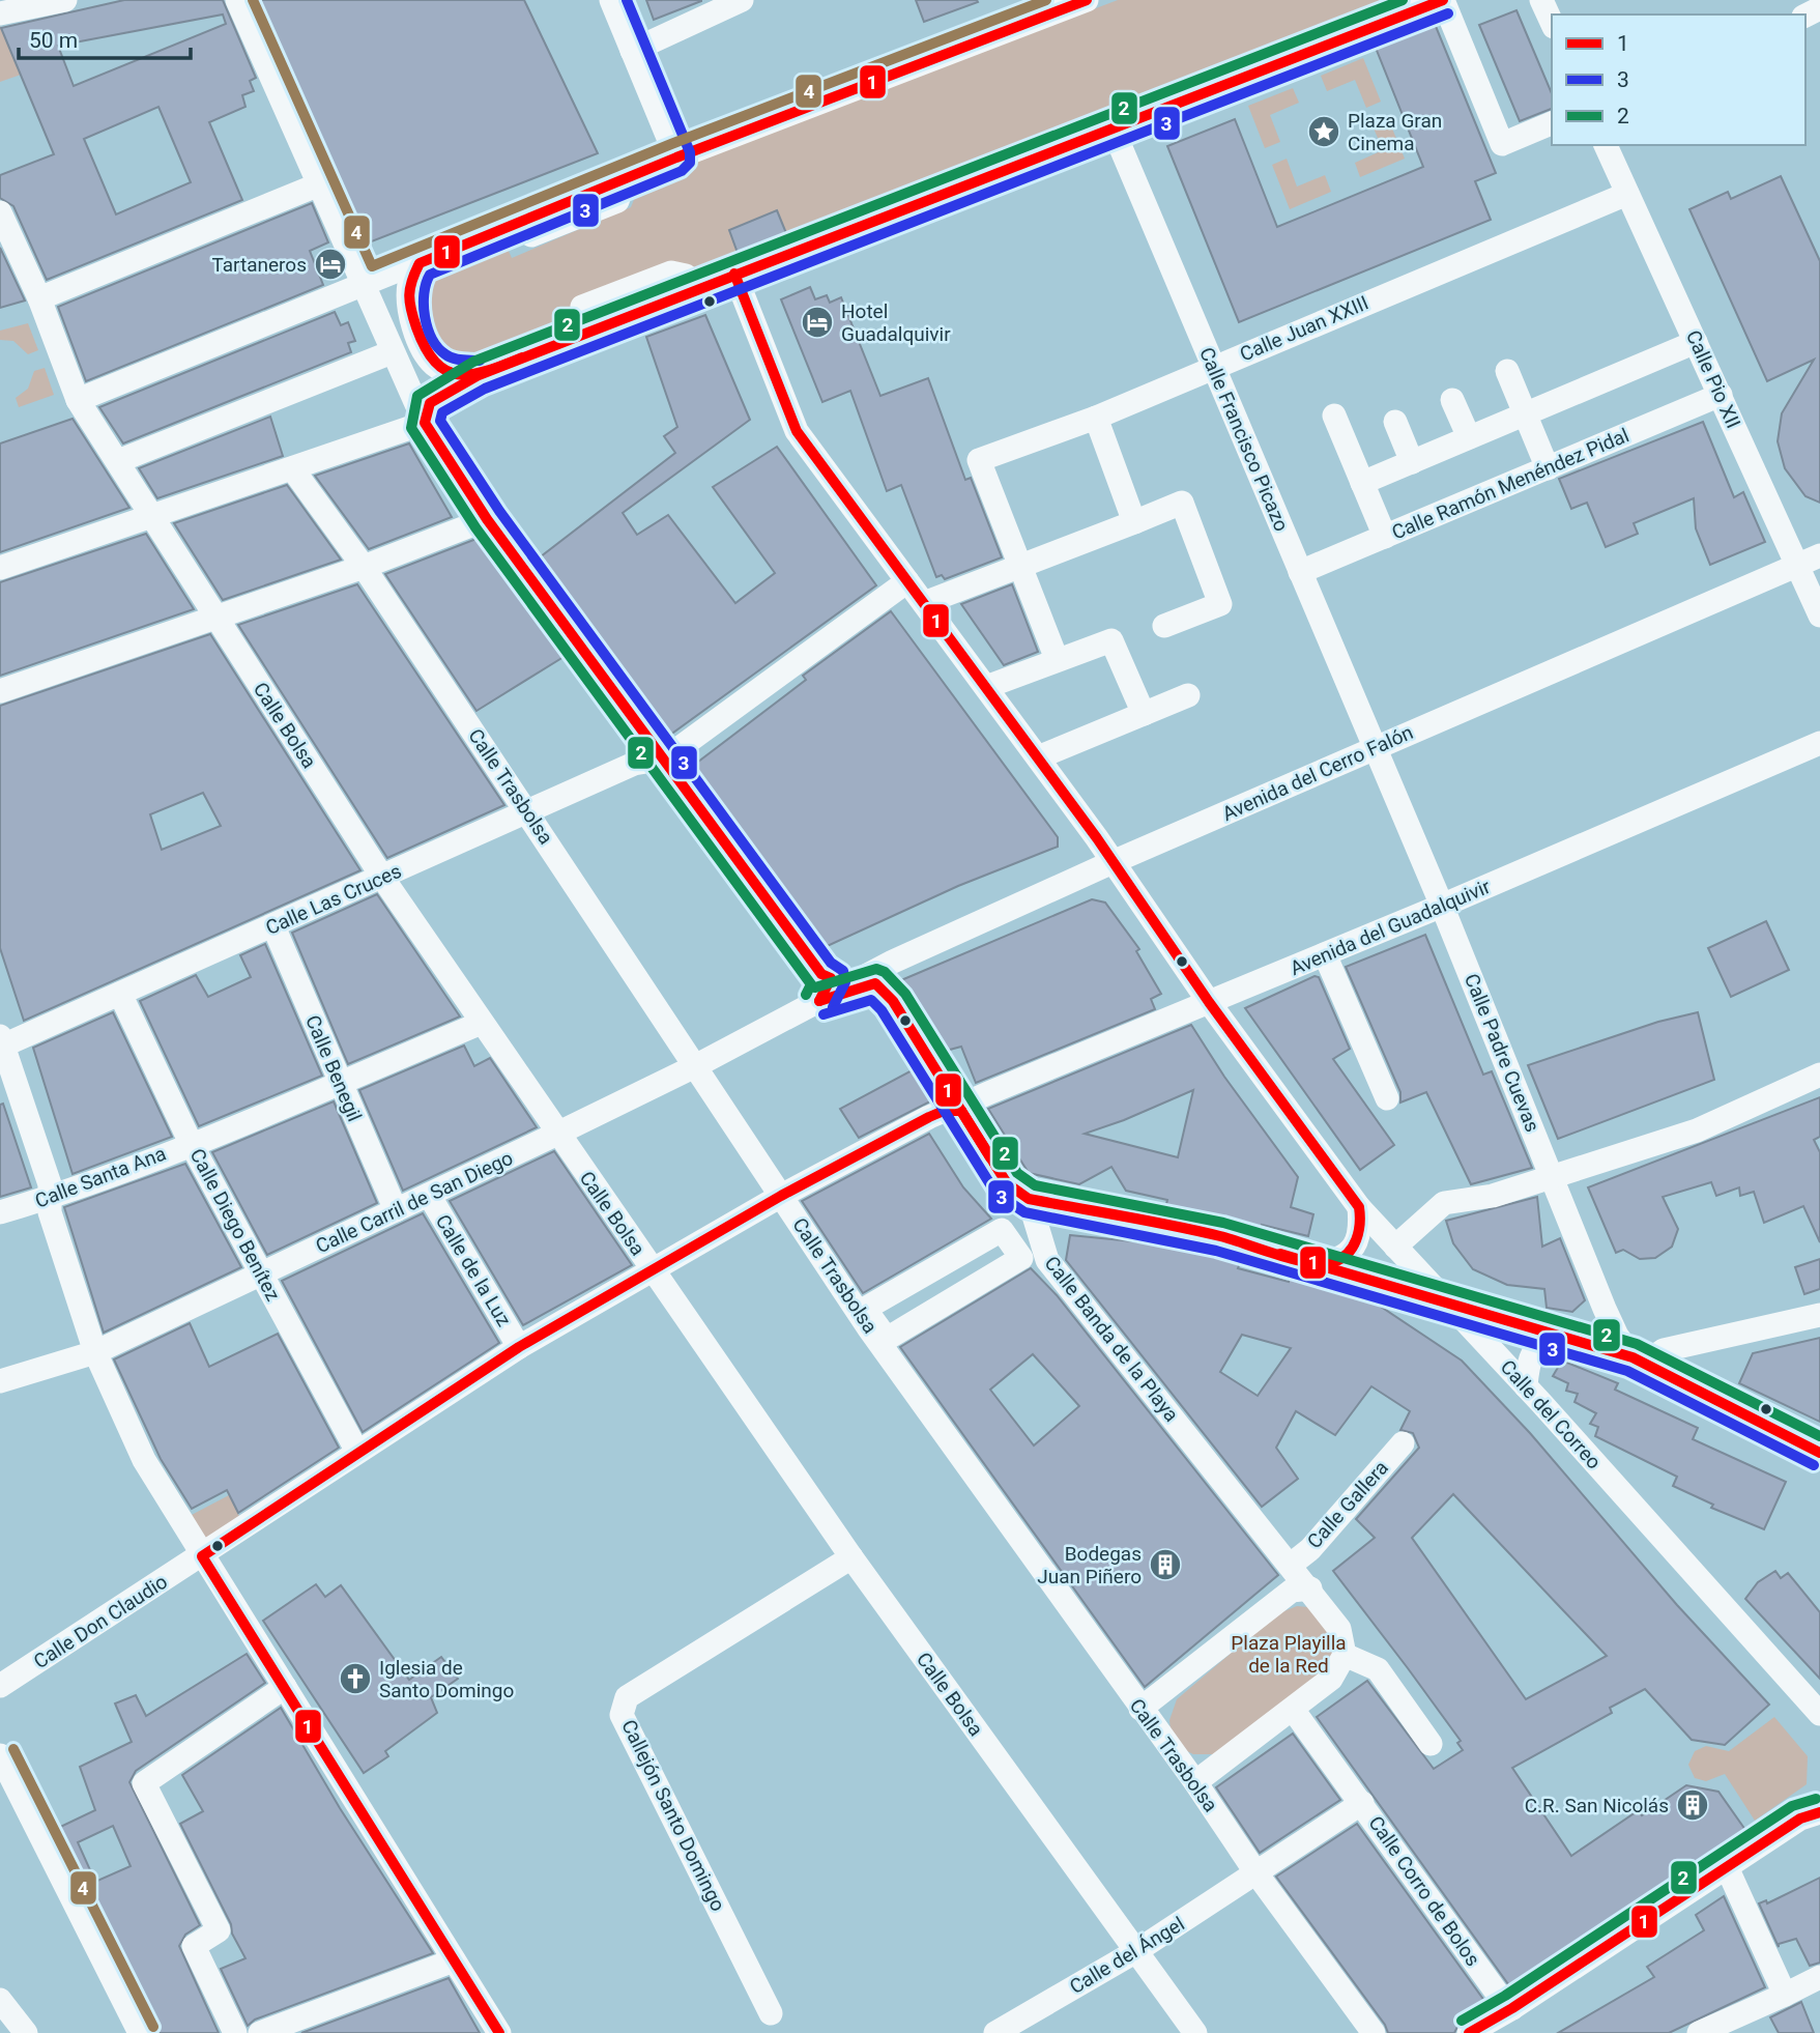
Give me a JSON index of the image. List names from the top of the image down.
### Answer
{
  "streets": {
    "street": [
      "Calle Juan XXIII",
      "Calle Pio XII",
      "Calle Francisco Picazo",
      "Calle Ramón Menéndez Pidal",
      "Calle Bolsa",
      "Avenida del Cerro Falón",
      "Calle Trasbolsa",
      "Calle Las Cruces",
      "Avenida del Guadalquivir",
      "Calle Padre Cuevas",
      "Calle Benegil",
      "Calle Santa Ana",
      "Calle Carril de San Diego",
      "Calle Diego Benítez",
      "Calle de la Luz",
      "Calle Banda de la Playa",
      "Calle del Correo",
      "Calle Gallera",
      "Calle Don Claudio",
      "Callejón Santo Domingo",
      "Calle Corro de Bolos",
      "Calle del Ángel"
    ]
  },
  "crossings": [
    ["Calle Juan XXIII", "Calle Pio XII"],
    ["Calle Juan XXIII", "Calle Francisco Picazo"],
    ["Calle Pio XII", "Calle Ramón Menéndez Pidal"],
    ["Calle Pio XII", "Avenida del Cerro Falón"],
    ["Calle Francisco Picazo", "Calle Ramón Menéndez Pidal"],
    ["Calle Francisco Picazo", "Avenida del Cerro Falón"],
    ["Calle Francisco Picazo", "Calle Padre Cuevas"],
    ["Calle Bolsa", "Calle Las Cruces"],
    ["Calle Bolsa", "Calle Santa Ana"],
    ["Calle Bolsa", "Calle Carril de San Diego"],
    ["Calle Bolsa", "Calle Don Claudio"],
    ["Calle Bolsa", "Callejón Santo Domingo"],
    ["Calle Bolsa", "Calle del Ángel"],
    ["Avenida del Cerro Falón", "Calle Padre Cuevas"],
    ["Avenida del Cerro Falón", "Calle Carril de San Diego"],
    ["Avenida del Cerro Falón", "Calle del Correo"],
    ["Calle Trasbolsa", "Calle Las Cruces"],
    ["Calle Trasbolsa", "Calle Carril de San Diego"],
    ["Calle Trasbolsa", "Calle Don Claudio"],
    ["Calle Trasbolsa", "Calle Corro de Bolos"],
    ["Calle Trasbolsa", "Calle del Ángel"],
    ["Calle Las Cruces", "Calle Benegil"],
    ["Calle Las Cruces", "Calle Diego Benítez"],
    ["Avenida del Guadalquivir", "Calle Padre Cuevas"],
    ["Avenida del Guadalquivir", "Calle del Correo"],
    ["Avenida del Guadalquivir", "Calle Don Claudio"],
    ["Calle Benegil", "Calle Santa Ana"],
    ["Calle Benegil", "Calle Carril de San Diego"],
    ["Calle Santa Ana", "Calle Diego Benítez"],
    ["Calle Carril de San Diego", "Calle Diego Benítez"],
    ["Calle Carril de San Diego", "Calle de la Luz"],
    ["Calle Diego Benítez", "Calle Don Claudio"],
    ["Calle de la Luz", "Calle Don Claudio"],
    ["Calle Banda de la Playa", "Calle Gallera"],
    ["Calle Corro de Bolos", "Calle del Ángel"]
  ],
  "parks": ["Plaza Playilla de la Red"],
  "places": {
    "place": ["Plaza Gran Cinema"],
    "hotel": ["Tartaneros", "Hotel Guadalquivir"],
    "building": ["Bodegas Juan Piñero", "C.R. San Nicolás"],
    "church": ["Iglesia de Santo Domingo"]
  },
  "lines": [
    "transit line 1",
    "transit line 3",
    "transit line 2",
    "transit line 4"
  ],
  "legend": ["1", "3", "2"],
  "scale_bar": "50 m"
}
